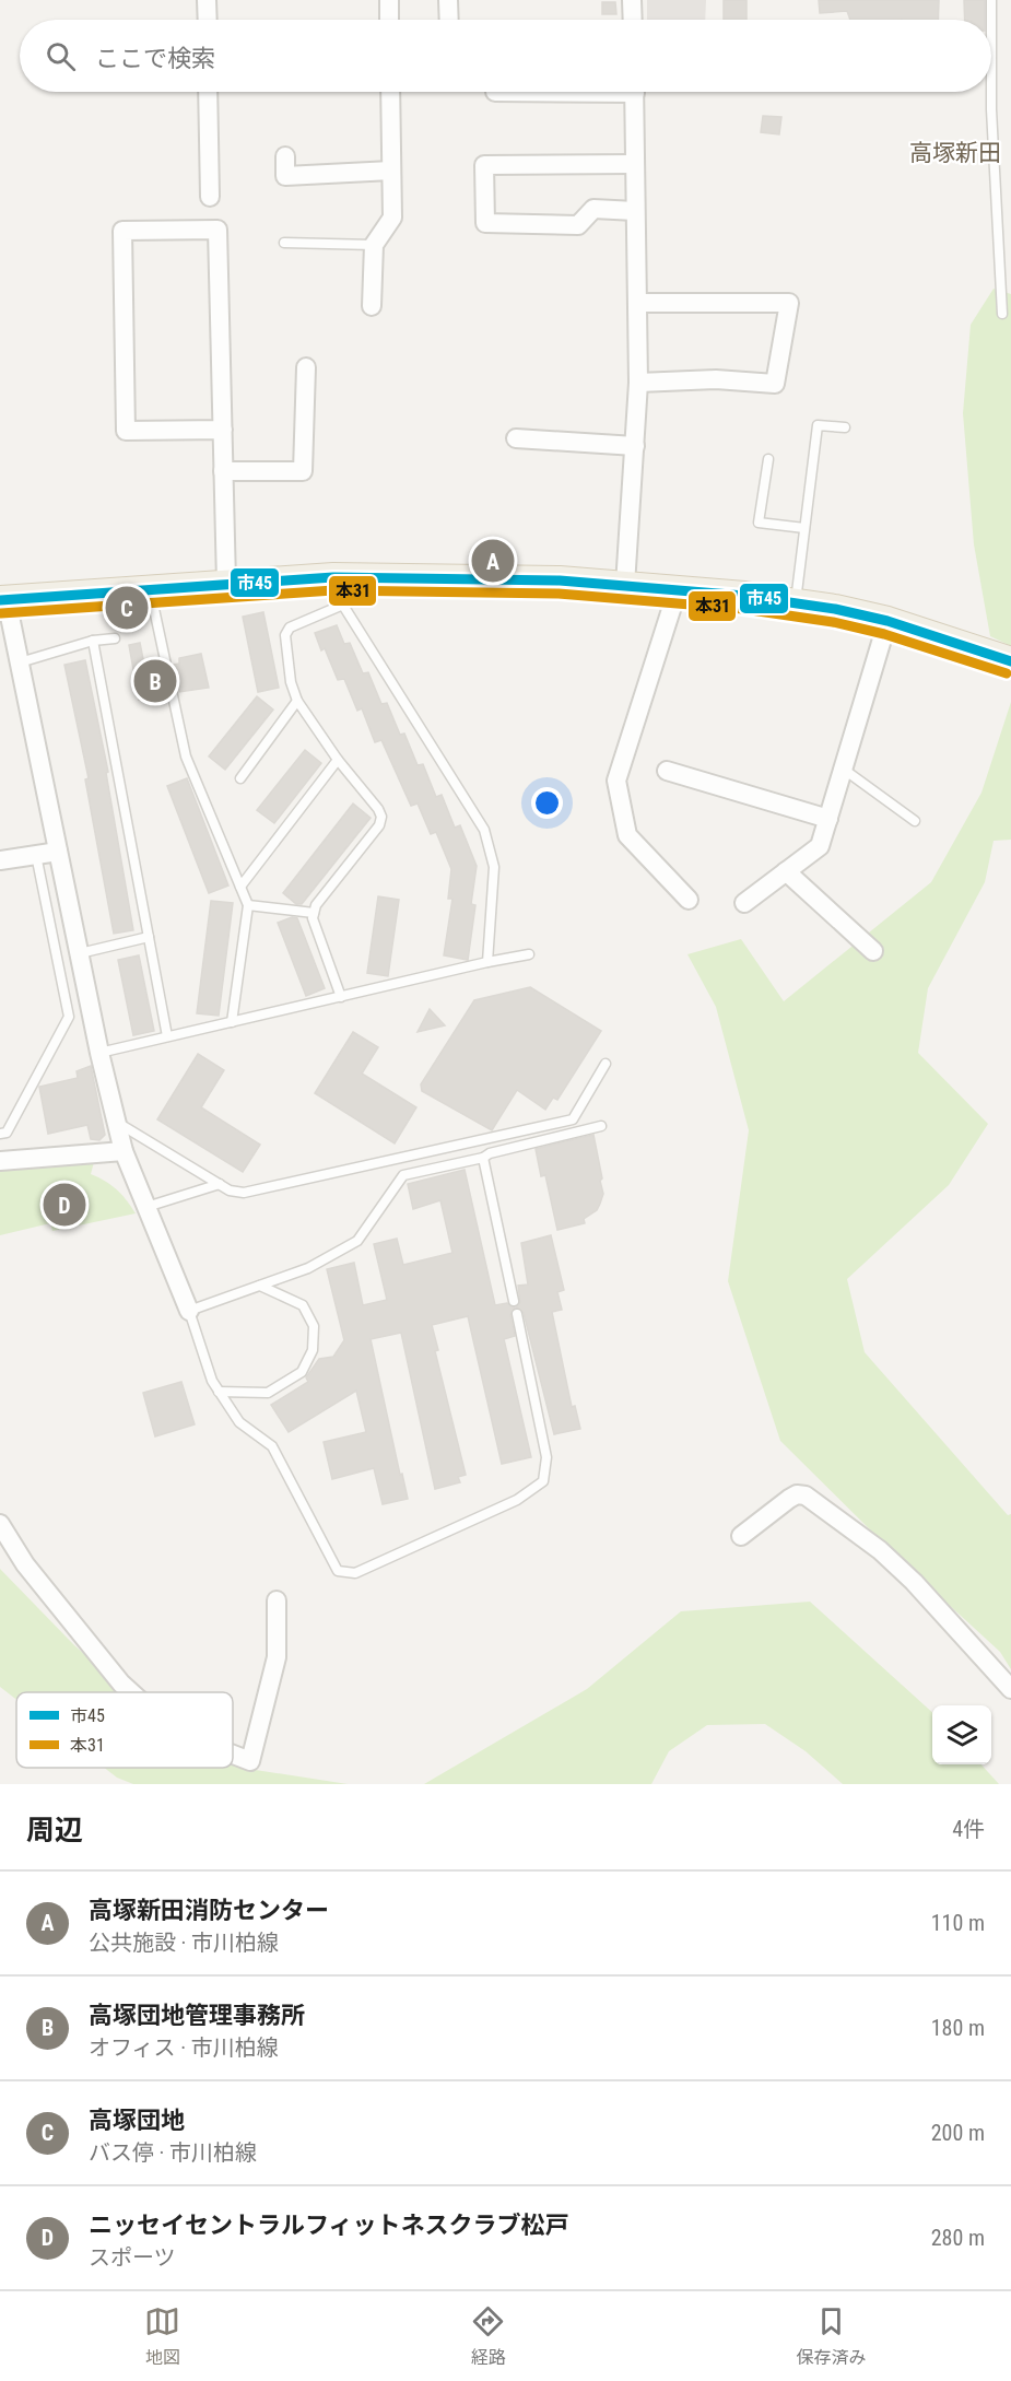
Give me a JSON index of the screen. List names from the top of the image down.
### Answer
{
  "districts": ["高塚新田"],
  "lines": ["transit line 市45", "transit line 本31"],
  "legend": ["市45", "本31"],
  "page": {
    "search": "ここで検索",
    "pins": [
      "A",
      "C",
      "B",
      "D"
    ],
    "heading": ["周辺", "4件"],
    "list": [
      {
        "mark": "A",
        "name": "高塚新田消防センター",
        "note": "公共施設 · 市川柏線",
        "value": "110 m"
      },
      {
        "mark": "B",
        "name": "高塚団地管理事務所",
        "note": "オフィス · 市川柏線",
        "value": "180 m"
      },
      {
        "mark": "C",
        "name": "高塚団地",
        "note": "バス停 · 市川柏線",
        "value": "200 m"
      },
      {
        "mark": "D",
        "name": "ニッセイセントラルフィットネスクラブ松戸",
        "note": "スポーツ",
        "value": "280 m"
      }
    ],
    "nav": ["地図", "経路", "保存済み"]
  }
}
